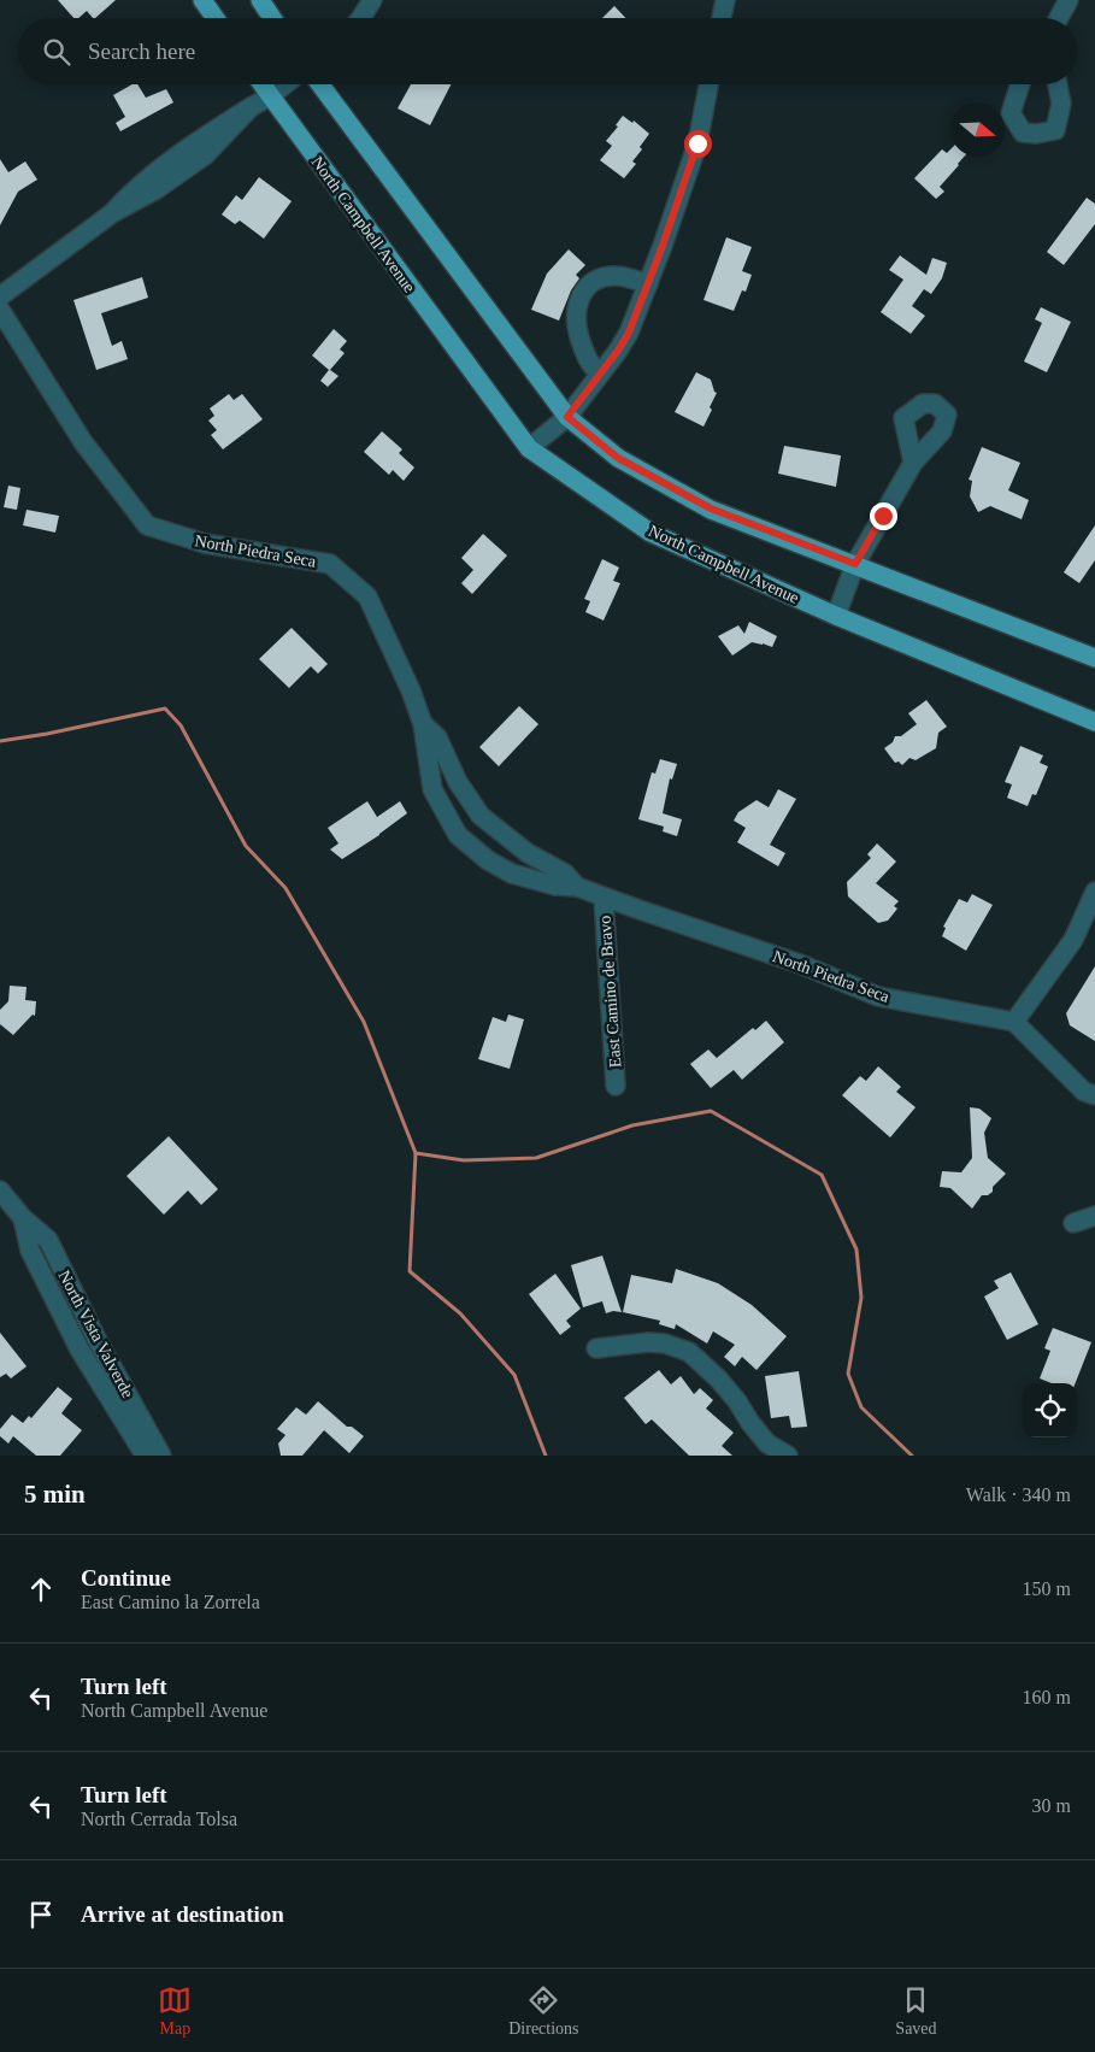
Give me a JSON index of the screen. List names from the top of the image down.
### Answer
{
  "streets": {
    "main road": ["North Campbell Avenue"],
    "street": ["North Piedra Seca", "East Camino de Bravo", "North Vista Valverde"]
  },
  "crossings": [
    ["North Piedra Seca", "East Camino de Bravo"]
  ],
  "north": "right",
  "page": {
    "search": "Search here",
    "heading": ["5 min", "Walk · 340 m"],
    "list": [
      ["Continue", "East Camino la Zorrela", "150 m"],
      ["Turn left", "North Campbell Avenue", "160 m"],
      ["Turn left", "North Cerrada Tolsa", "30 m"],
      "Arrive at destination"
    ],
    "nav": ["Map", "Directions", "Saved"]
  }
}
